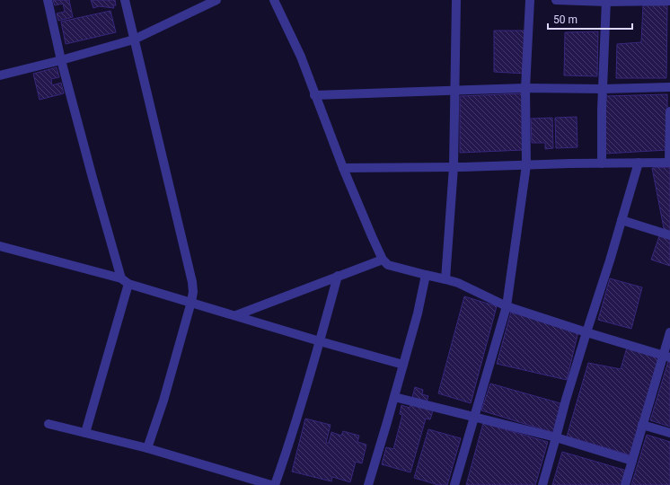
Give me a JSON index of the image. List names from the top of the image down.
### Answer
{
  "scale_bar": "50 m"
}
